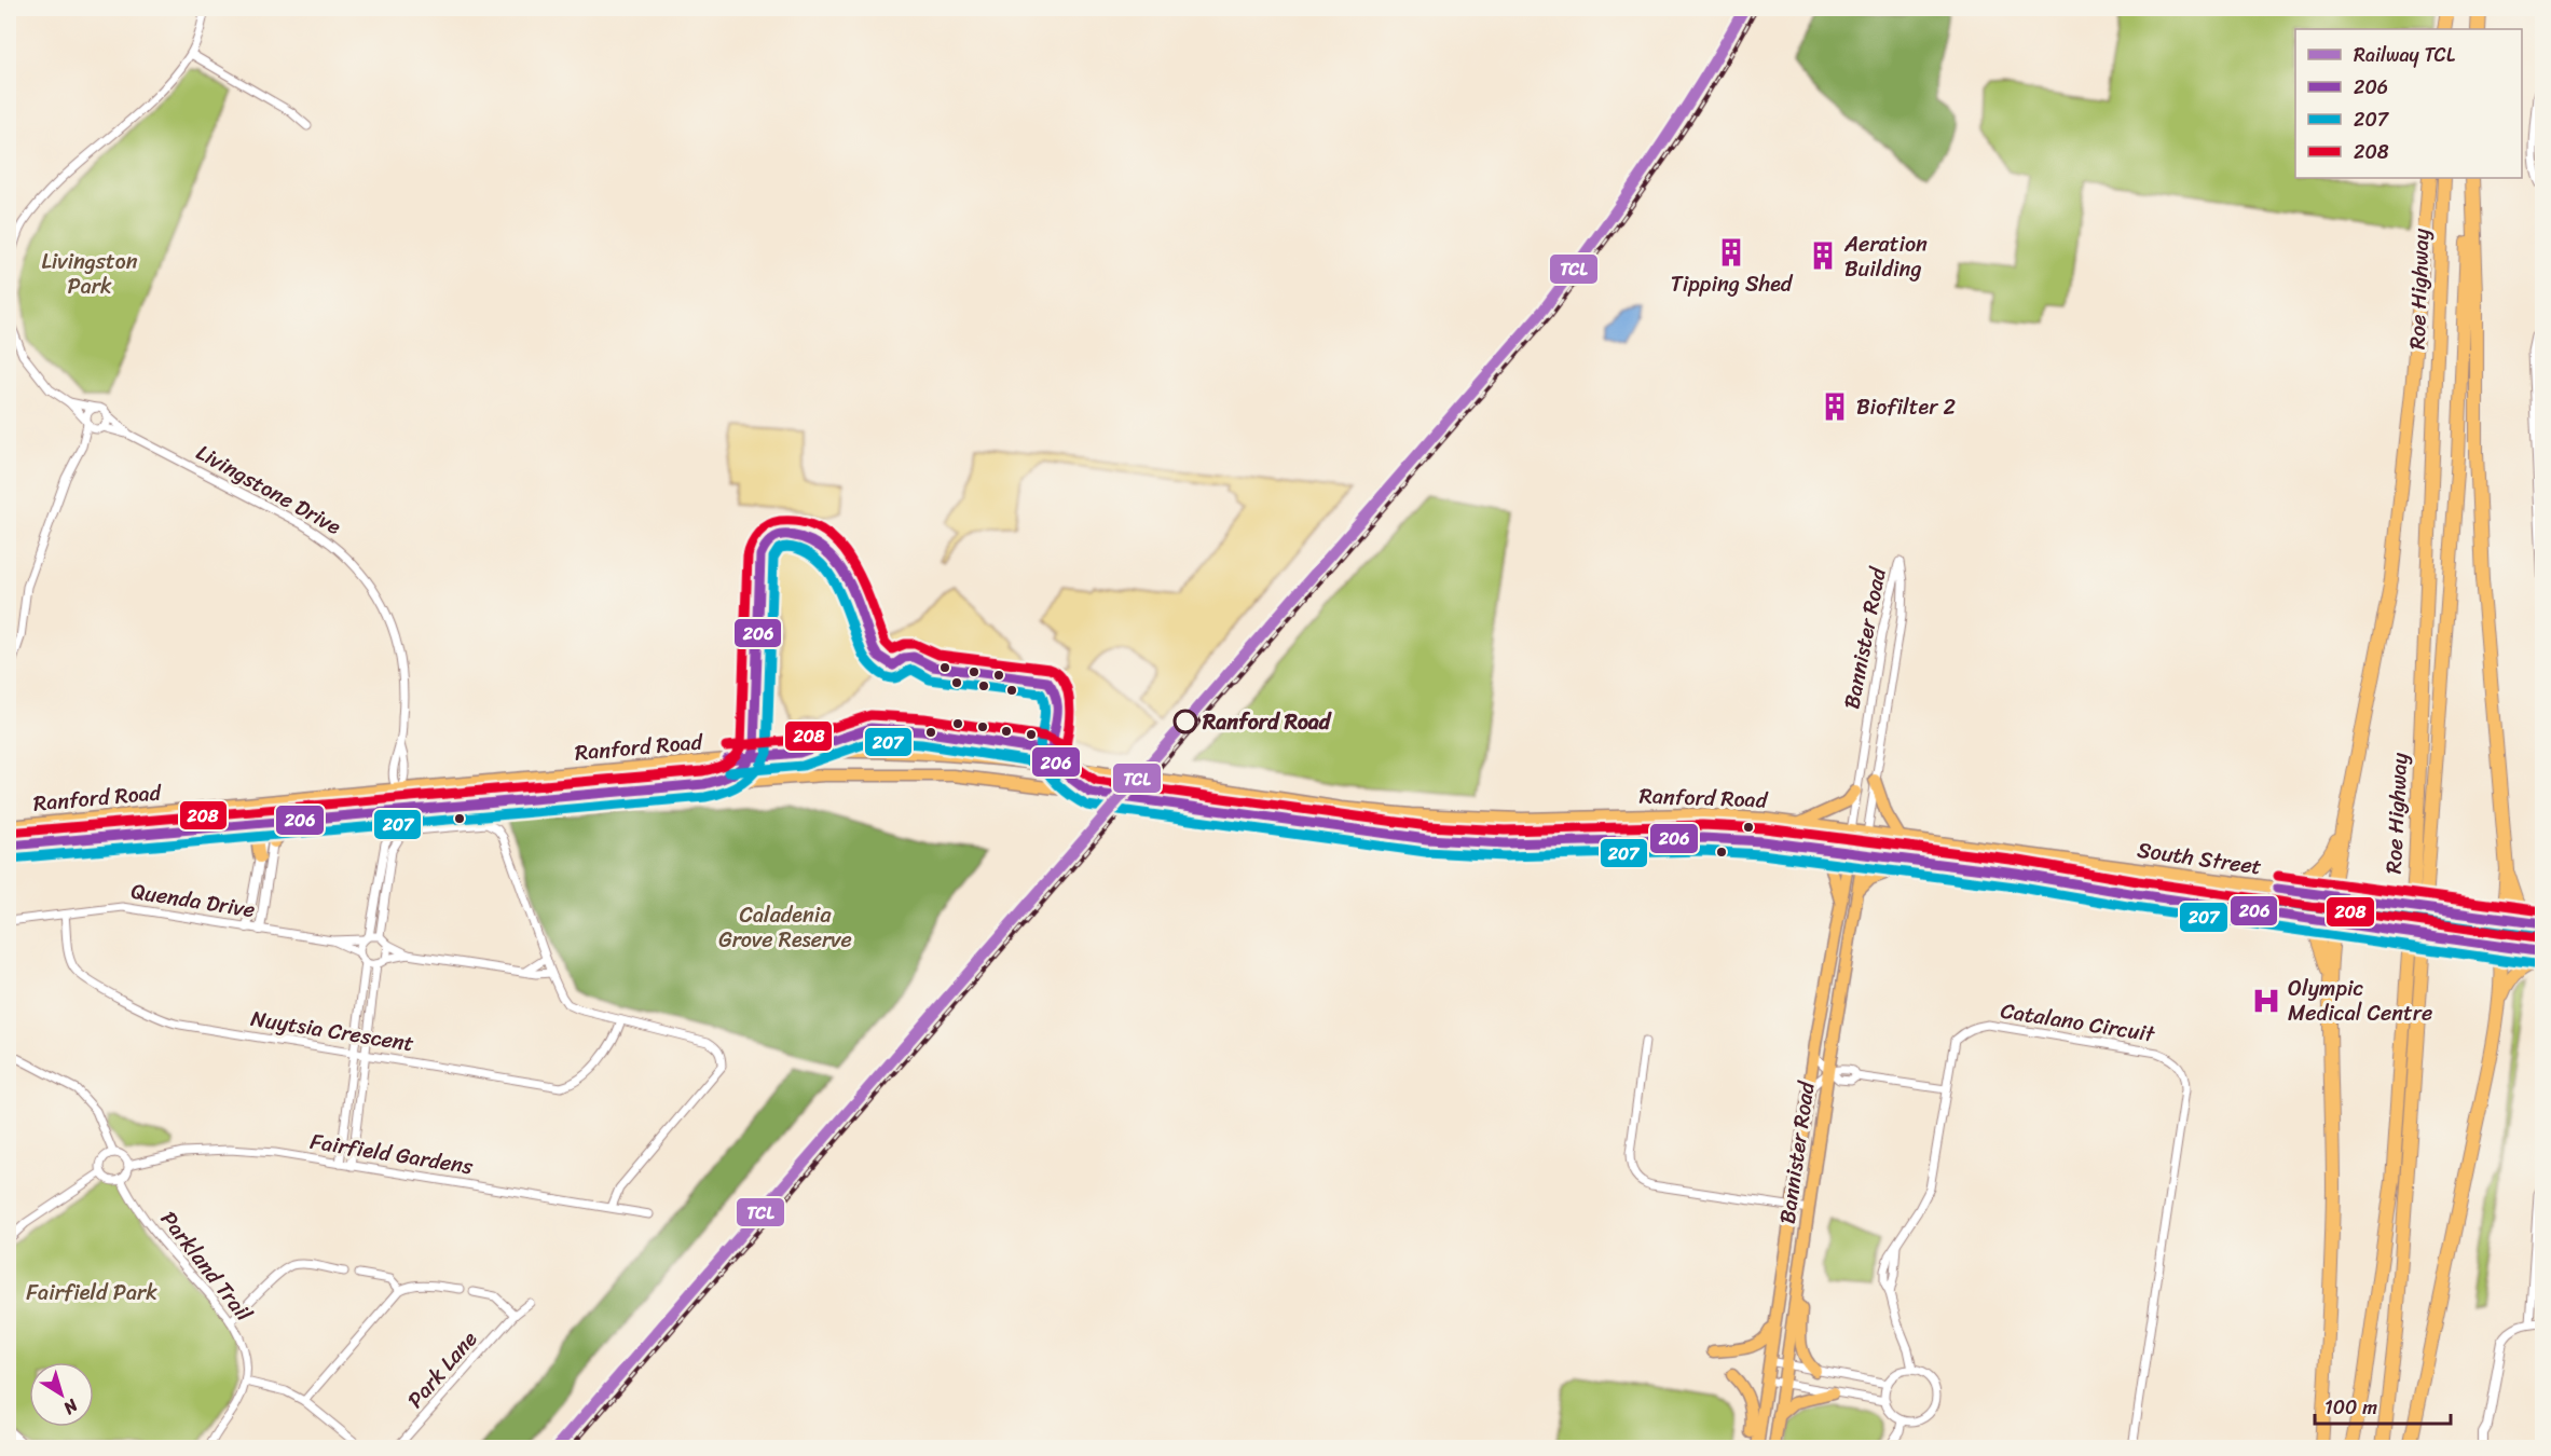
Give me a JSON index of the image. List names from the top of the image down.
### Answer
{
  "streets": {
    "highway": ["Roe Highway"],
    "main road": ["Bannister Road", "Ranford Road", "South Street"],
    "street": [
      "Livingstone Drive",
      "Quenda Drive",
      "Catalano Circuit",
      "Nuytsia Crescent",
      "Fairfield Gardens",
      "Parkland Trail",
      "Park Lane"
    ]
  },
  "crossings": [
    ["Livingstone Drive", "Ranford Road"],
    ["Bannister Road", "Ranford Road"],
    ["Bannister Road", "South Street"],
    ["Ranford Road", "South Street"],
    ["Quenda Drive", "Nuytsia Crescent"],
    ["Fairfield Gardens", "Parkland Trail"]
  ],
  "parks": ["Livingston Park", "Caladenia Grove Reserve", "Fairfield Park"],
  "places": {
    "building": ["Tipping Shed", "Aeration Building", "Biofilter 2"],
    "other": ["Ranford Road"],
    "hospital": ["Olympic Medical Centre"]
  },
  "lines": [
    "rail line TCL",
    "transit line 208",
    "transit line 206",
    "transit line 207"
  ],
  "legend": [
    "Railway TCL",
    "206",
    "207",
    "208"
  ],
  "scale_bar": "100 m",
  "north": "bottom right"
}
